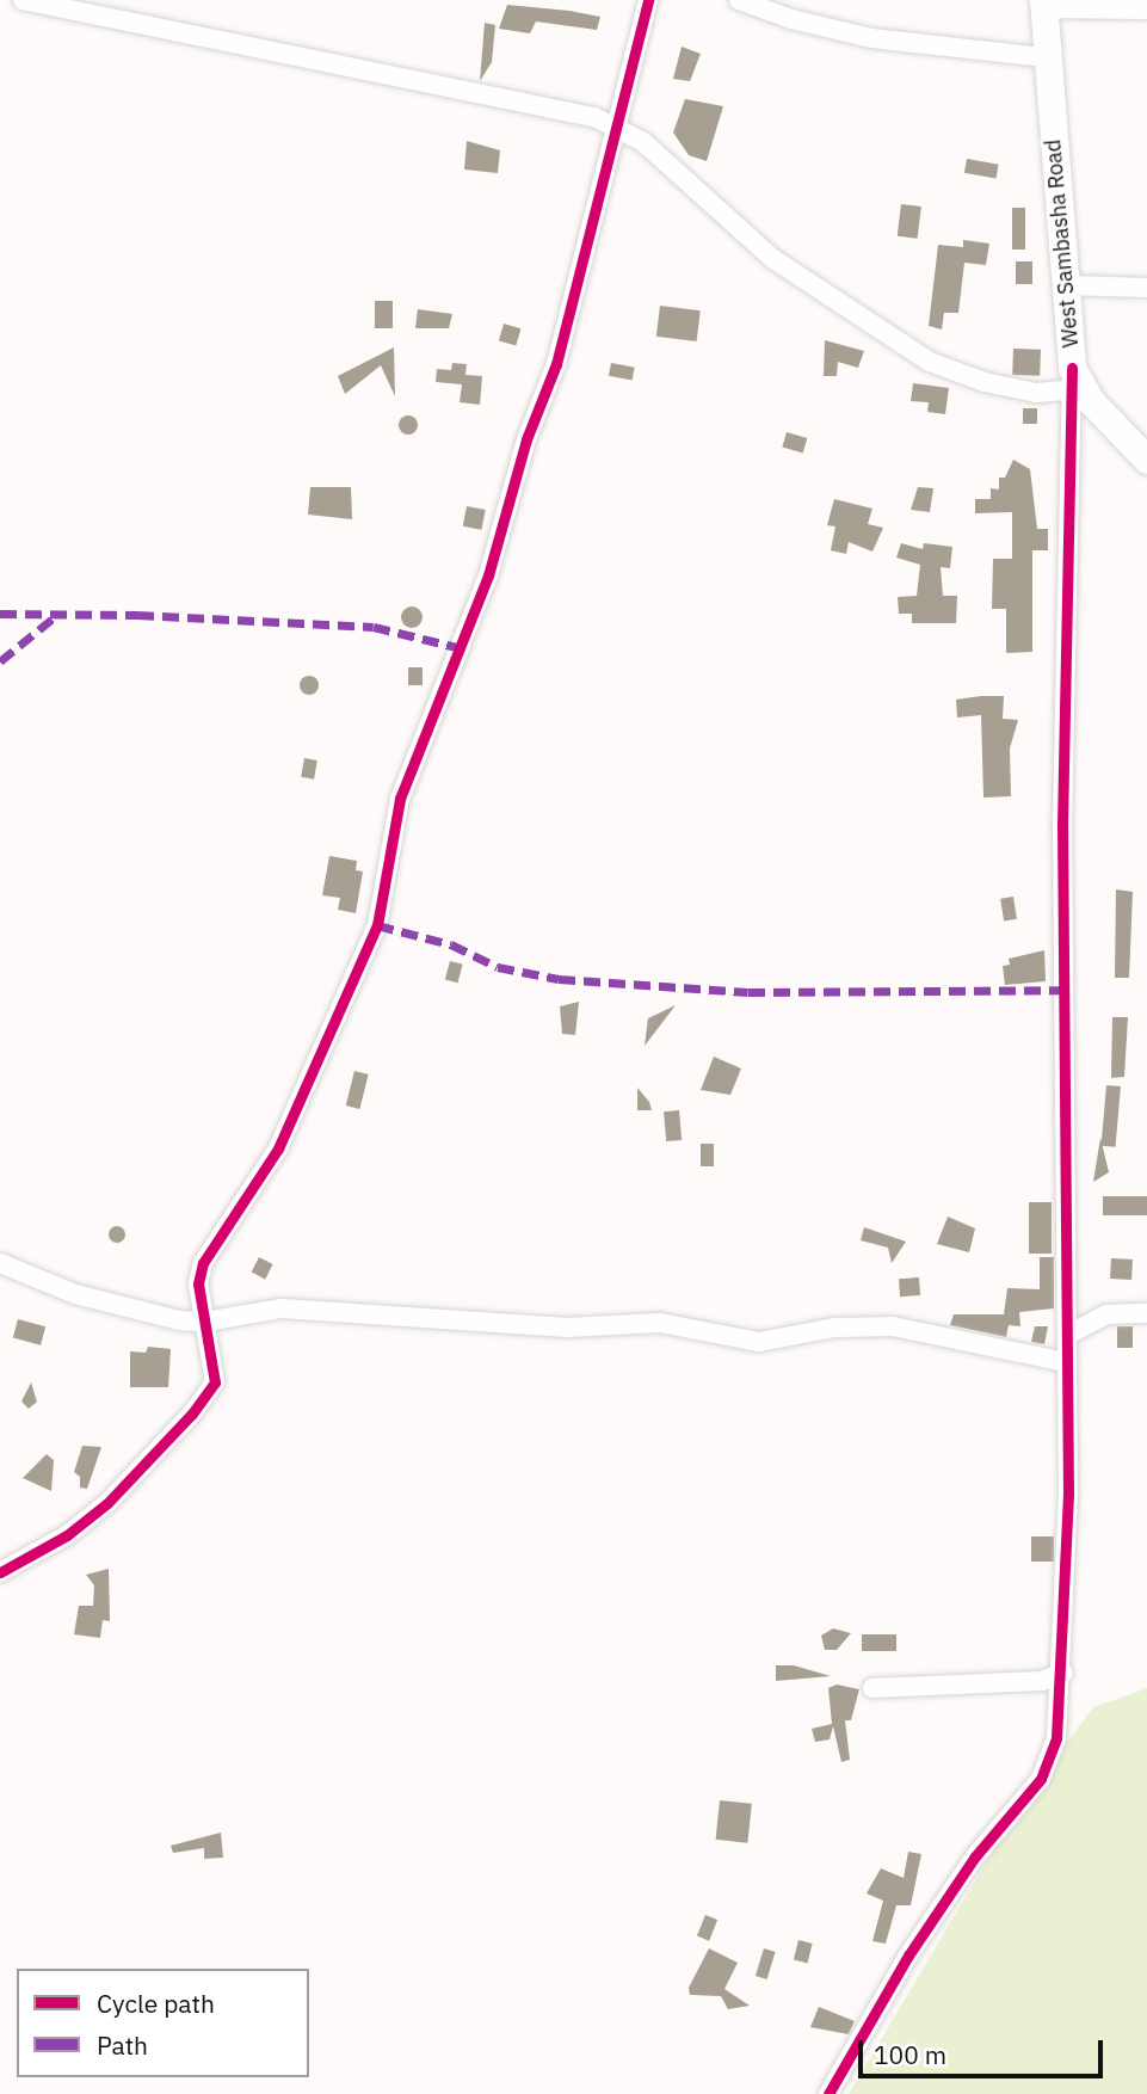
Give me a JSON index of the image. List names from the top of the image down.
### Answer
{
  "streets": {
    "street": ["West Sambasha Road"]
  },
  "legend": ["Cycle path", "Path"],
  "scale_bar": "100 m"
}
